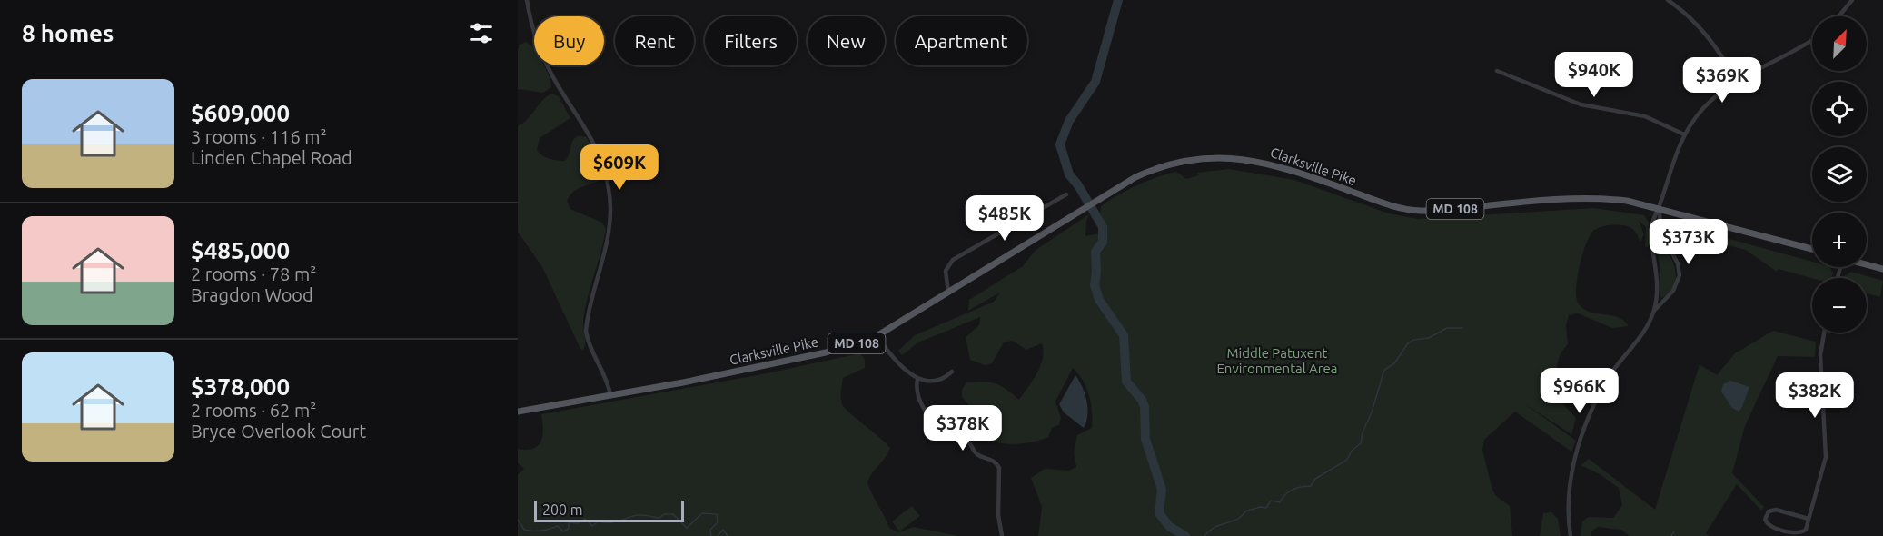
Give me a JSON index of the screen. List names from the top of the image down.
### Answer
{
  "streets": {
    "main road": ["Clarksville Pike", "MD 108"]
  },
  "parks": ["Middle Patuxent Environmental Area"],
  "scale_bar": "200 m",
  "north": "top right",
  "page": {
    "heading": "8 homes",
    "map_buttons": ["+", "−"],
    "chip": [
      "Buy",
      "Rent",
      "Filters",
      "New",
      "Apartment"
    ],
    "price": [
      "$940K",
      "$369K",
      "$609K",
      "$485K",
      "$373K",
      "$966K",
      "$382K",
      "$378K"
    ],
    "list": [
      {
        "name": "$609,000",
        "note": "3 rooms · 116 m² · Linden Chapel Road"
      },
      {
        "name": "$485,000",
        "note": "2 rooms · 78 m² · Bragdon Wood"
      },
      {
        "name": "$378,000",
        "note": "2 rooms · 62 m² · Bryce Overlook Court"
      }
    ],
    "scale": "200 m"
  }
}
